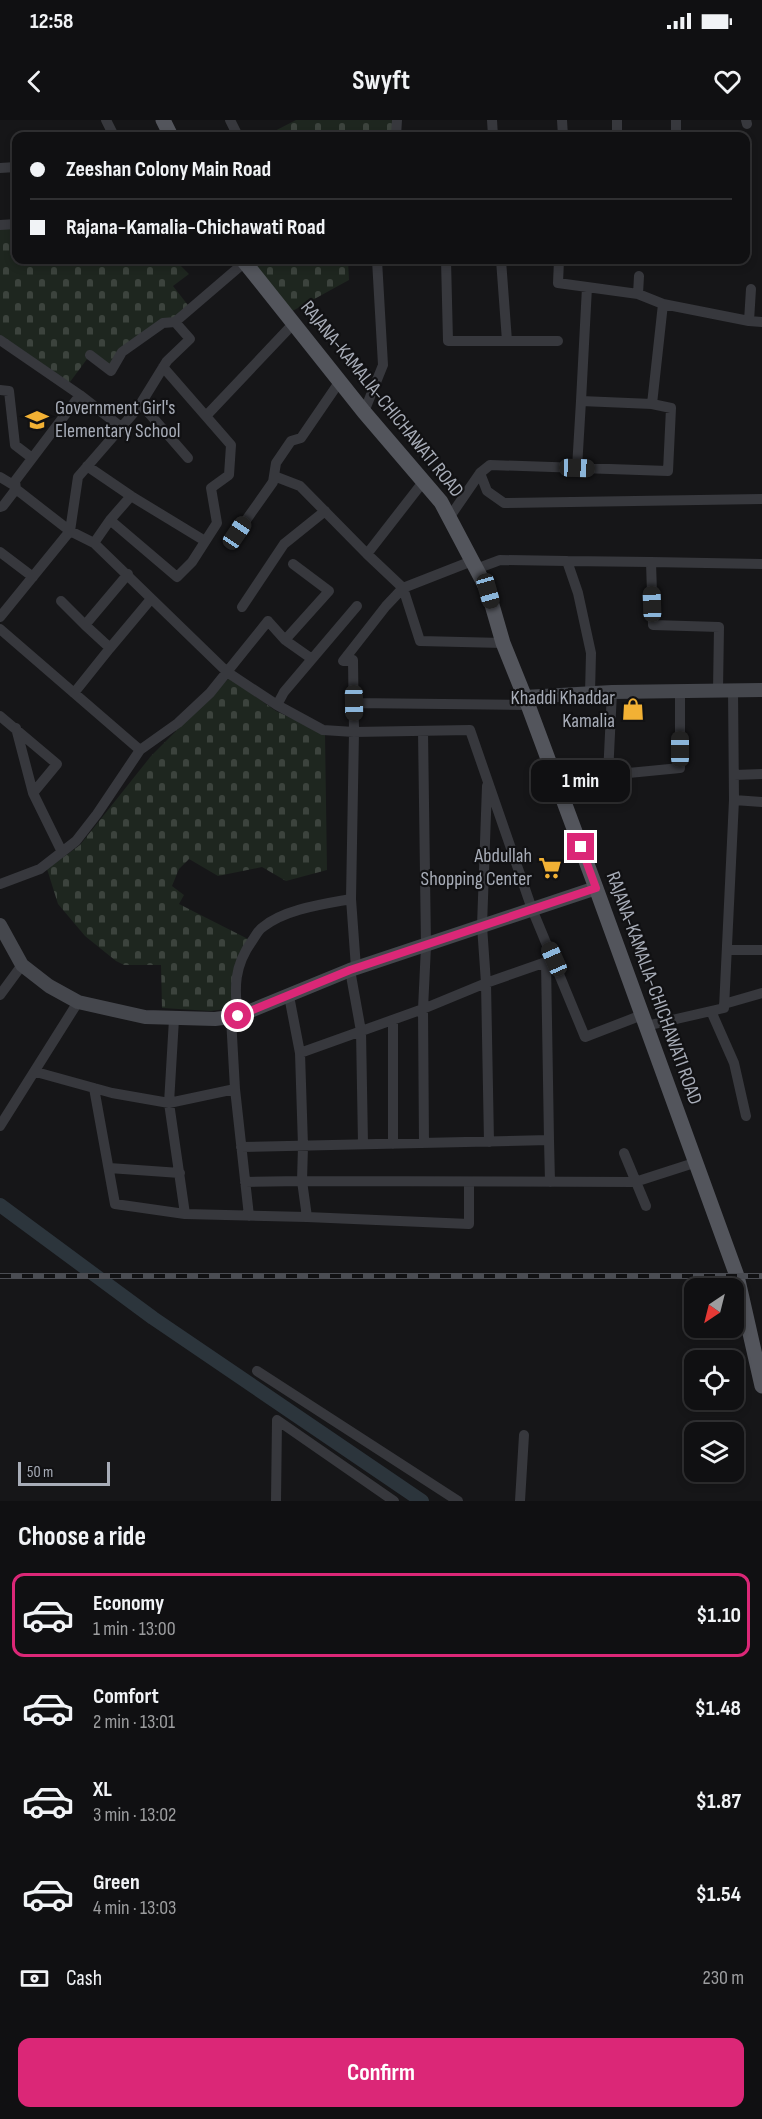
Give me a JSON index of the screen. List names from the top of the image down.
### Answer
{
  "streets": {
    "main road": ["RAJANA-KAMALIA-CHICHAWATI ROAD"]
  },
  "places": {
    "school or university": ["Government Girl's Elementary School"],
    "shop": ["Khaddi Khaddar Kamalia"],
    "supermarket": ["Abdullah Shopping Center"]
  },
  "scale_bar": "50 m",
  "north": "bottom left",
  "page": {
    "status": "12:58",
    "header": "Swyft",
    "banner": ["Zeeshan Colony Main Road", "Rajana-Kamalia-Chichawati Road"],
    "bubble": "1 min",
    "scale": "50 m",
    "heading": "Choose a ride",
    "list": [
      {
        "name": "Economy",
        "note": "1 min · 13:00",
        "value": "$1.10"
      },
      {
        "name": "Comfort",
        "note": "2 min · 13:01",
        "value": "$1.48"
      },
      {
        "name": "XL",
        "note": "3 min · 13:02",
        "value": "$1.87"
      },
      {
        "name": "Green",
        "note": "4 min · 13:03",
        "value": "$1.54"
      }
    ],
    "pay": ["Cash", "230 m"],
    "buttons": "Confirm"
  }
}
